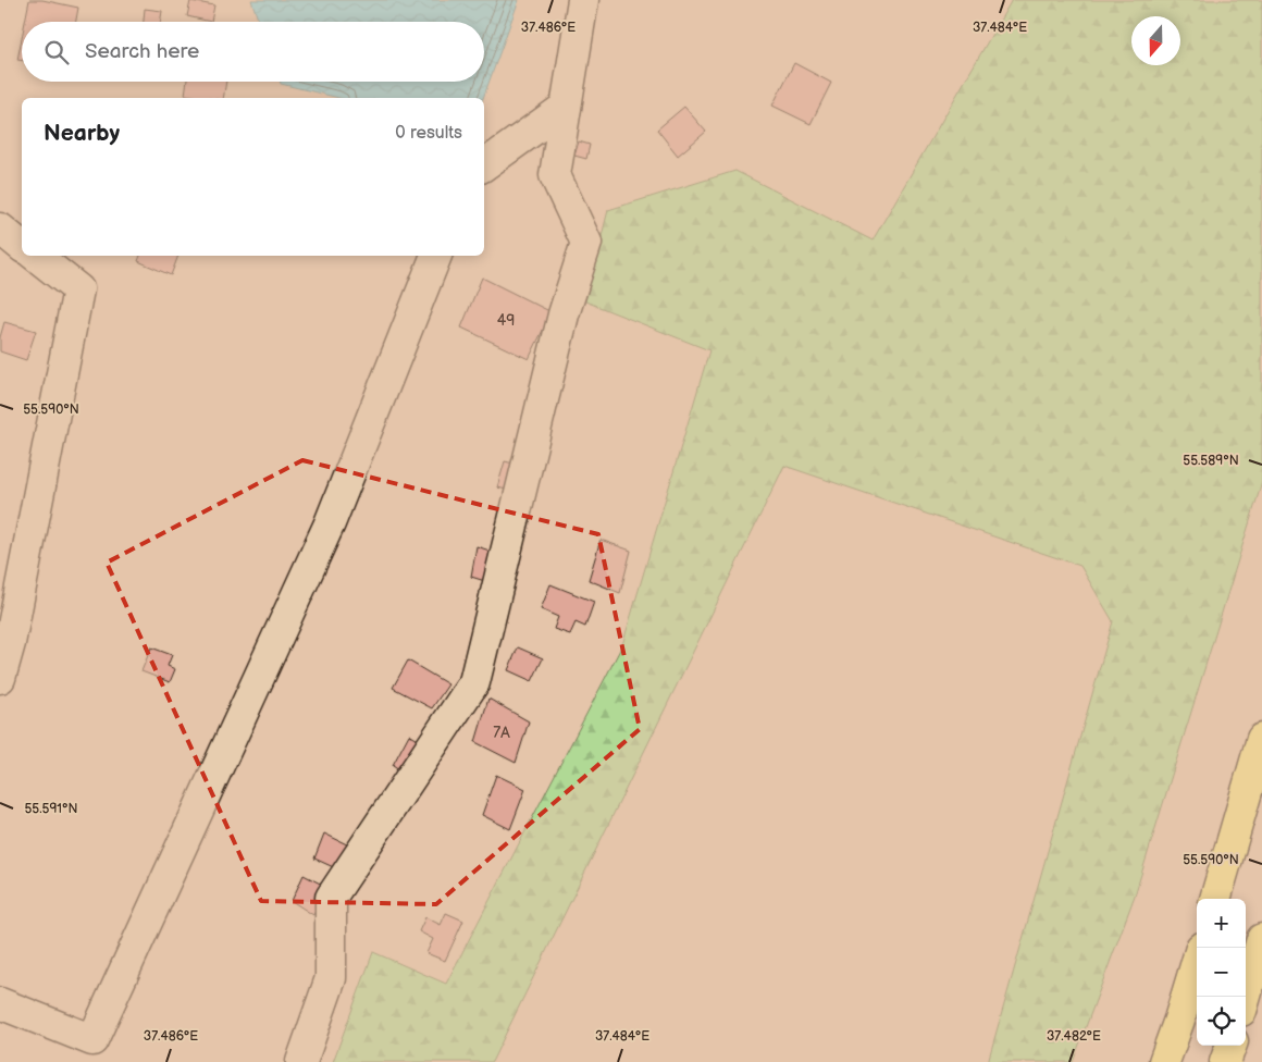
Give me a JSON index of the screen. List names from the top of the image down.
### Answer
{
  "house_numbers": ["49", "7А"],
  "north": "bottom",
  "page": {
    "search": "Search here",
    "heading": ["Nearby", "0 results"],
    "map_buttons": ["+", "−"]
  },
  "coordinates": [
    "37.486°E",
    "37.484°E",
    "55.590°N",
    "55.589°N",
    "55.591°N",
    "37.482°E"
  ]
}
